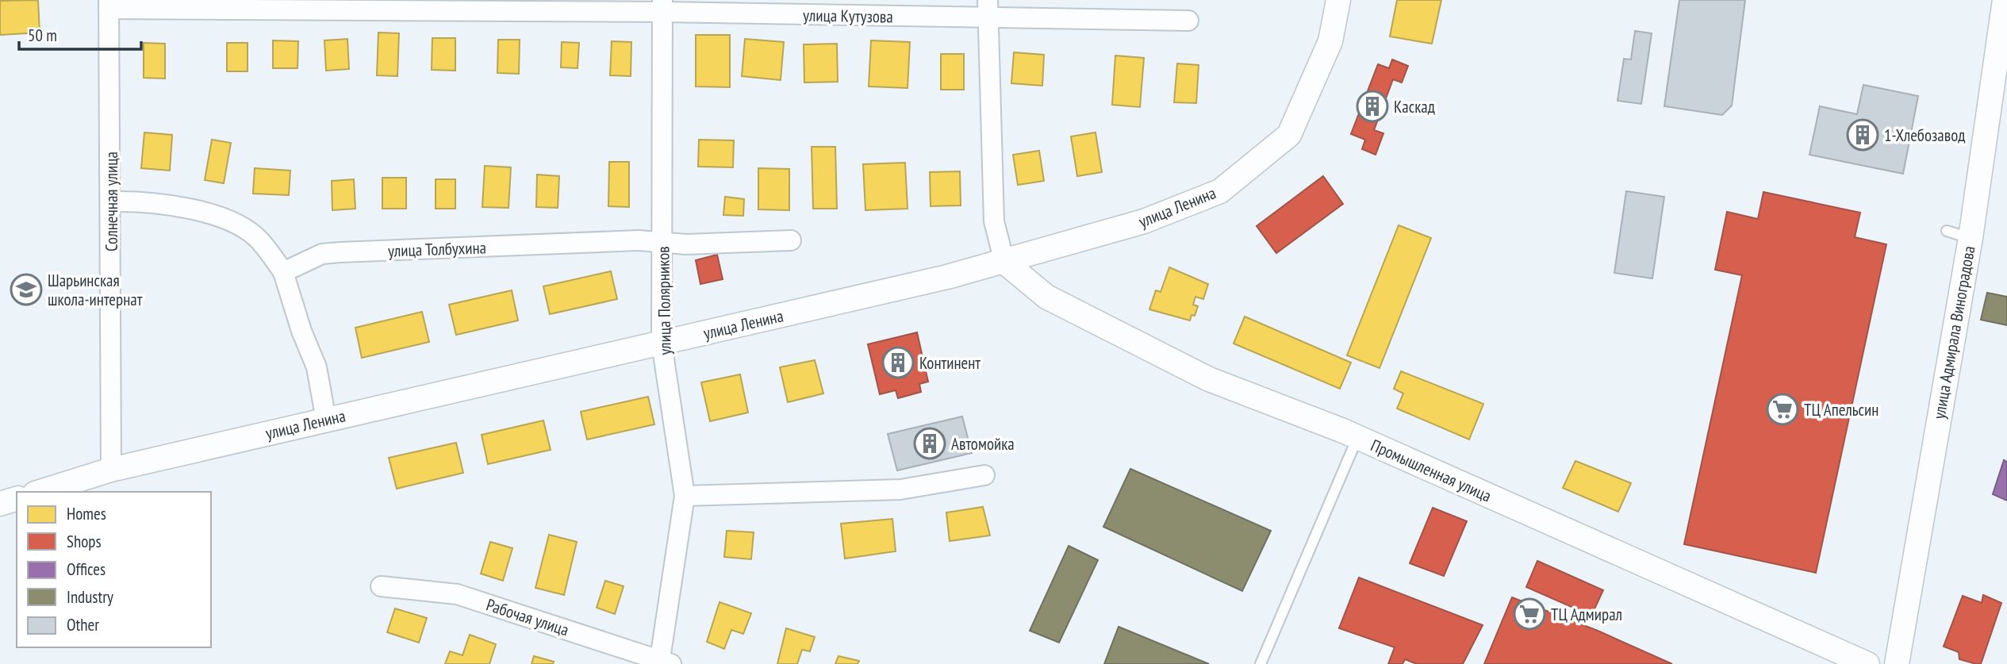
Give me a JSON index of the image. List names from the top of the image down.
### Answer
{
  "streets": {
    "street": [
      "улица Кутузова",
      "Солнечная улица",
      "улица Ленина",
      "улица Толбухина",
      "улица Полярников",
      "улица Адмирала Виноградова",
      "Промышленная улица",
      "Рабочая улица"
    ]
  },
  "crossings": [
    ["улица Кутузова", "Солнечная улица"],
    ["улица Кутузова", "улица Полярников"],
    ["Солнечная улица", "улица Ленина"],
    ["улица Ленина", "улица Полярников"],
    ["улица Ленина", "Промышленная улица"],
    ["улица Толбухина", "улица Полярников"],
    ["улица Полярников", "Рабочая улица"]
  ],
  "places": {
    "building": [
      "Каскад",
      "1-Хлебозавод",
      "Континент",
      "Автомойка"
    ],
    "school or university": ["Шарьинская школа-интернат"],
    "supermarket": ["ТЦ Апельсин", "ТЦ Адмирал"]
  },
  "legend": [
    "Homes",
    "Shops",
    "Offices",
    "Industry",
    "Other"
  ],
  "scale_bar": "50 m"
}
